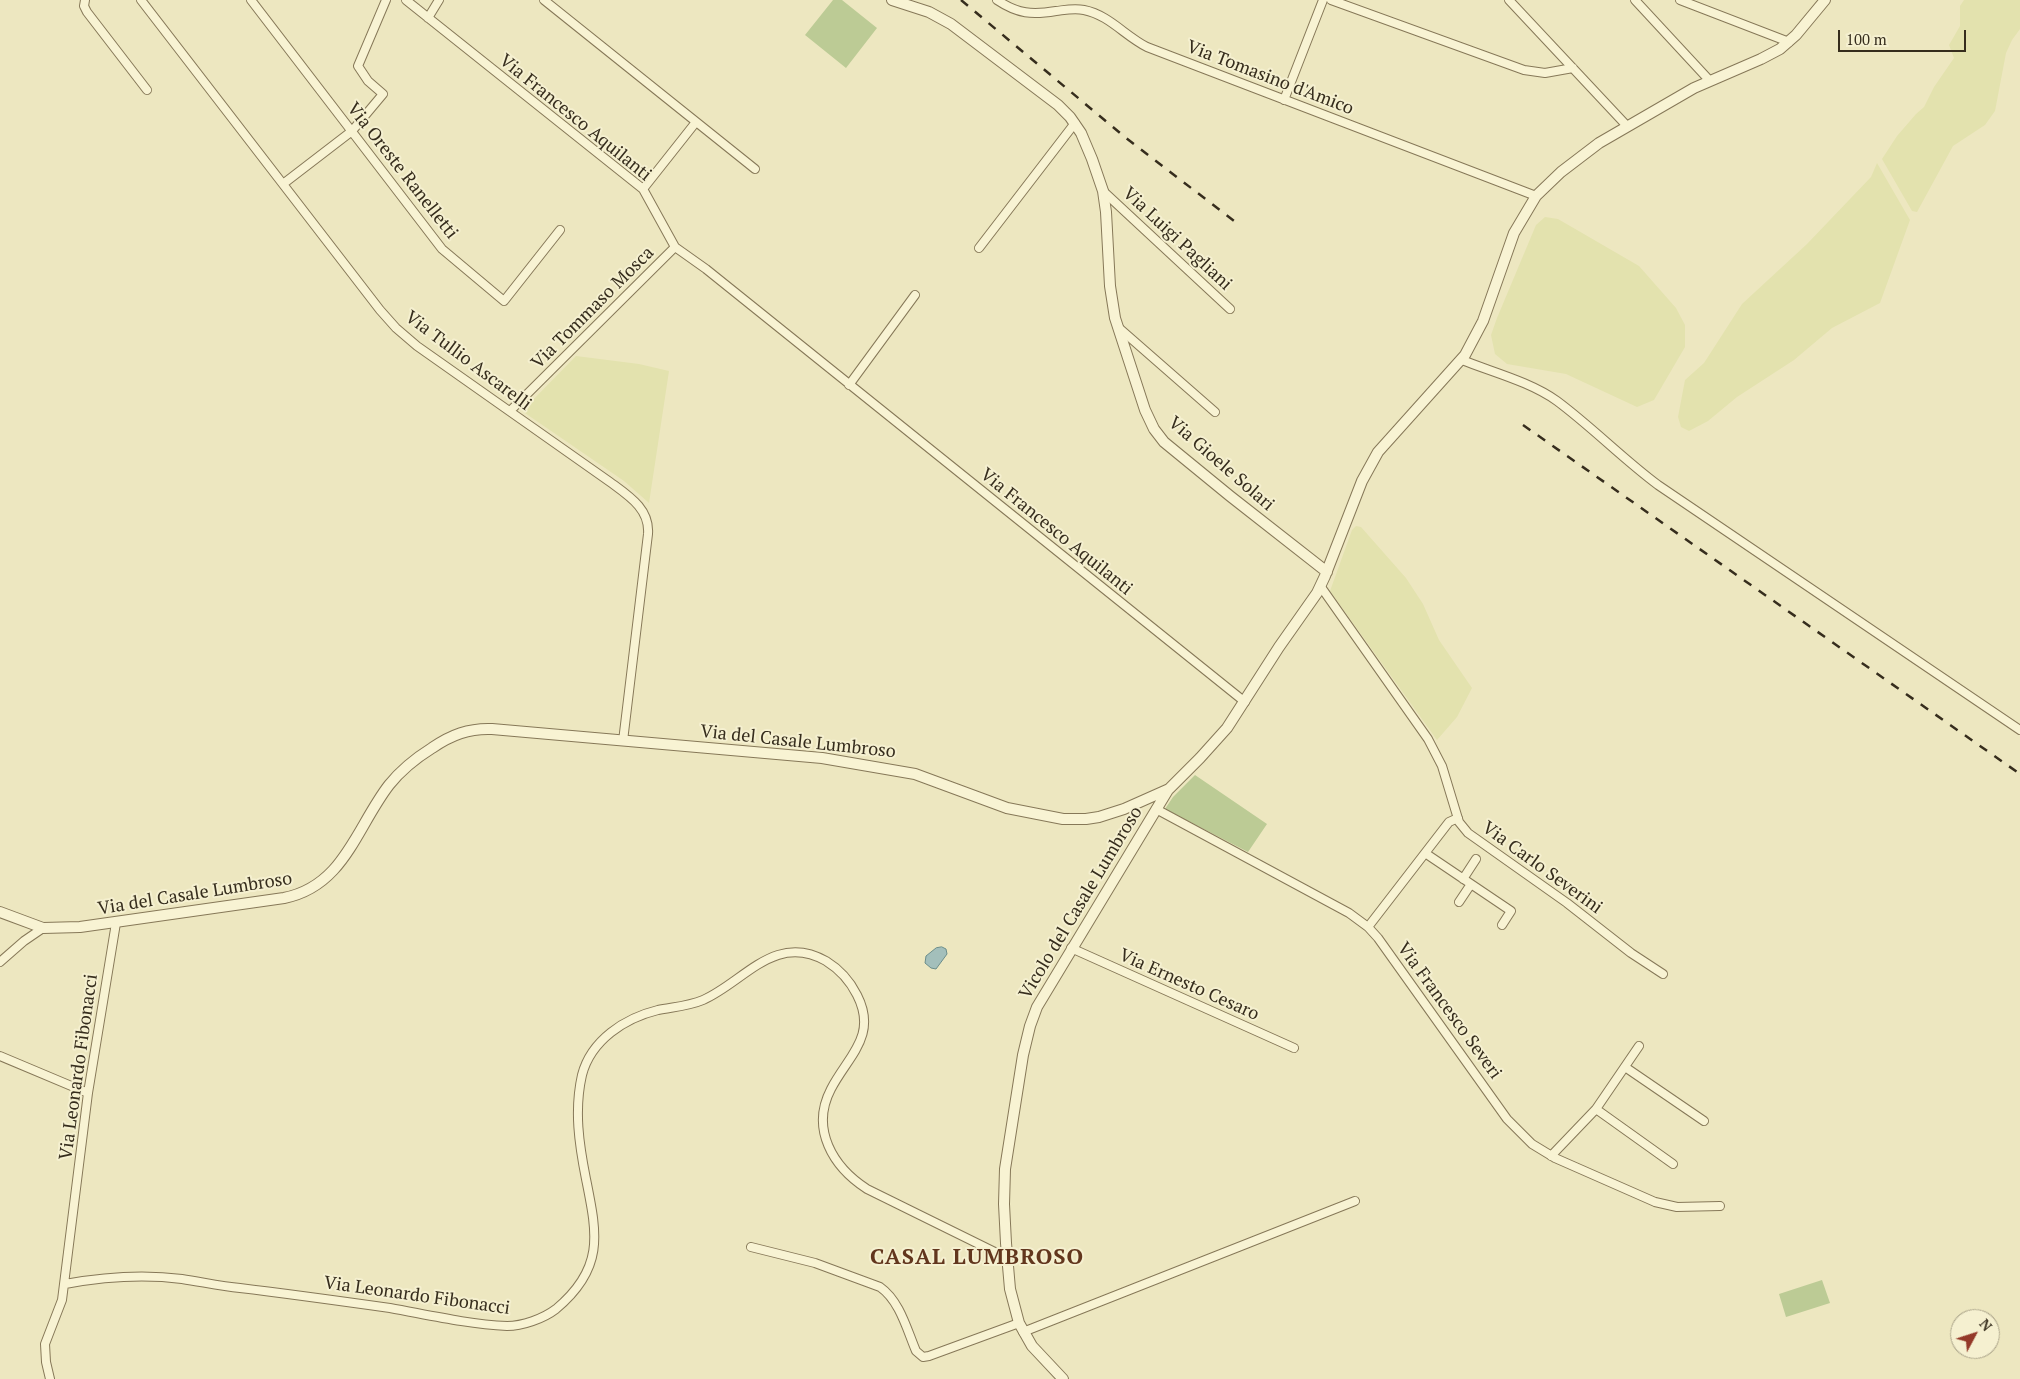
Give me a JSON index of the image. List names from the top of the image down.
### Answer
{
  "streets": {
    "street": [
      "Via Tomasino d'Amico",
      "Via Francesco Aquilanti",
      "Via Oreste Ranelletti",
      "Via Luigi Pagliani",
      "Via Tommaso Mosca",
      "Via Tullio Ascarelli",
      "Via Gioele Solari",
      "Via del Casale Lumbroso",
      "Via Carlo Severini",
      "Vicolo del Casale Lumbroso",
      "Via Ernesto Cesaro",
      "Via Francesco Severi",
      "Via Leonardo Fibonacci"
    ]
  },
  "crossings": [
    ["Via Tomasino d'Amico", "Via del Casale Lumbroso"],
    ["Via Francesco Aquilanti", "Via Tommaso Mosca"],
    ["Via Francesco Aquilanti", "Via del Casale Lumbroso"],
    ["Via Luigi Pagliani", "Via Gioele Solari"],
    ["Via Tommaso Mosca", "Via Tullio Ascarelli"],
    ["Via Tullio Ascarelli", "Via del Casale Lumbroso"],
    ["Via Gioele Solari", "Via del Casale Lumbroso"],
    ["Via del Casale Lumbroso", "Via Carlo Severini"],
    ["Via del Casale Lumbroso", "Vicolo del Casale Lumbroso"],
    ["Via del Casale Lumbroso", "Via Leonardo Fibonacci"],
    ["Vicolo del Casale Lumbroso", "Via Ernesto Cesaro"],
    ["Vicolo del Casale Lumbroso", "Via Francesco Severi"],
    ["Vicolo del Casale Lumbroso", "Via Leonardo Fibonacci"]
  ],
  "districts": ["CASAL LUMBROSO"],
  "scale_bar": "100 m",
  "north": "top right"
}
